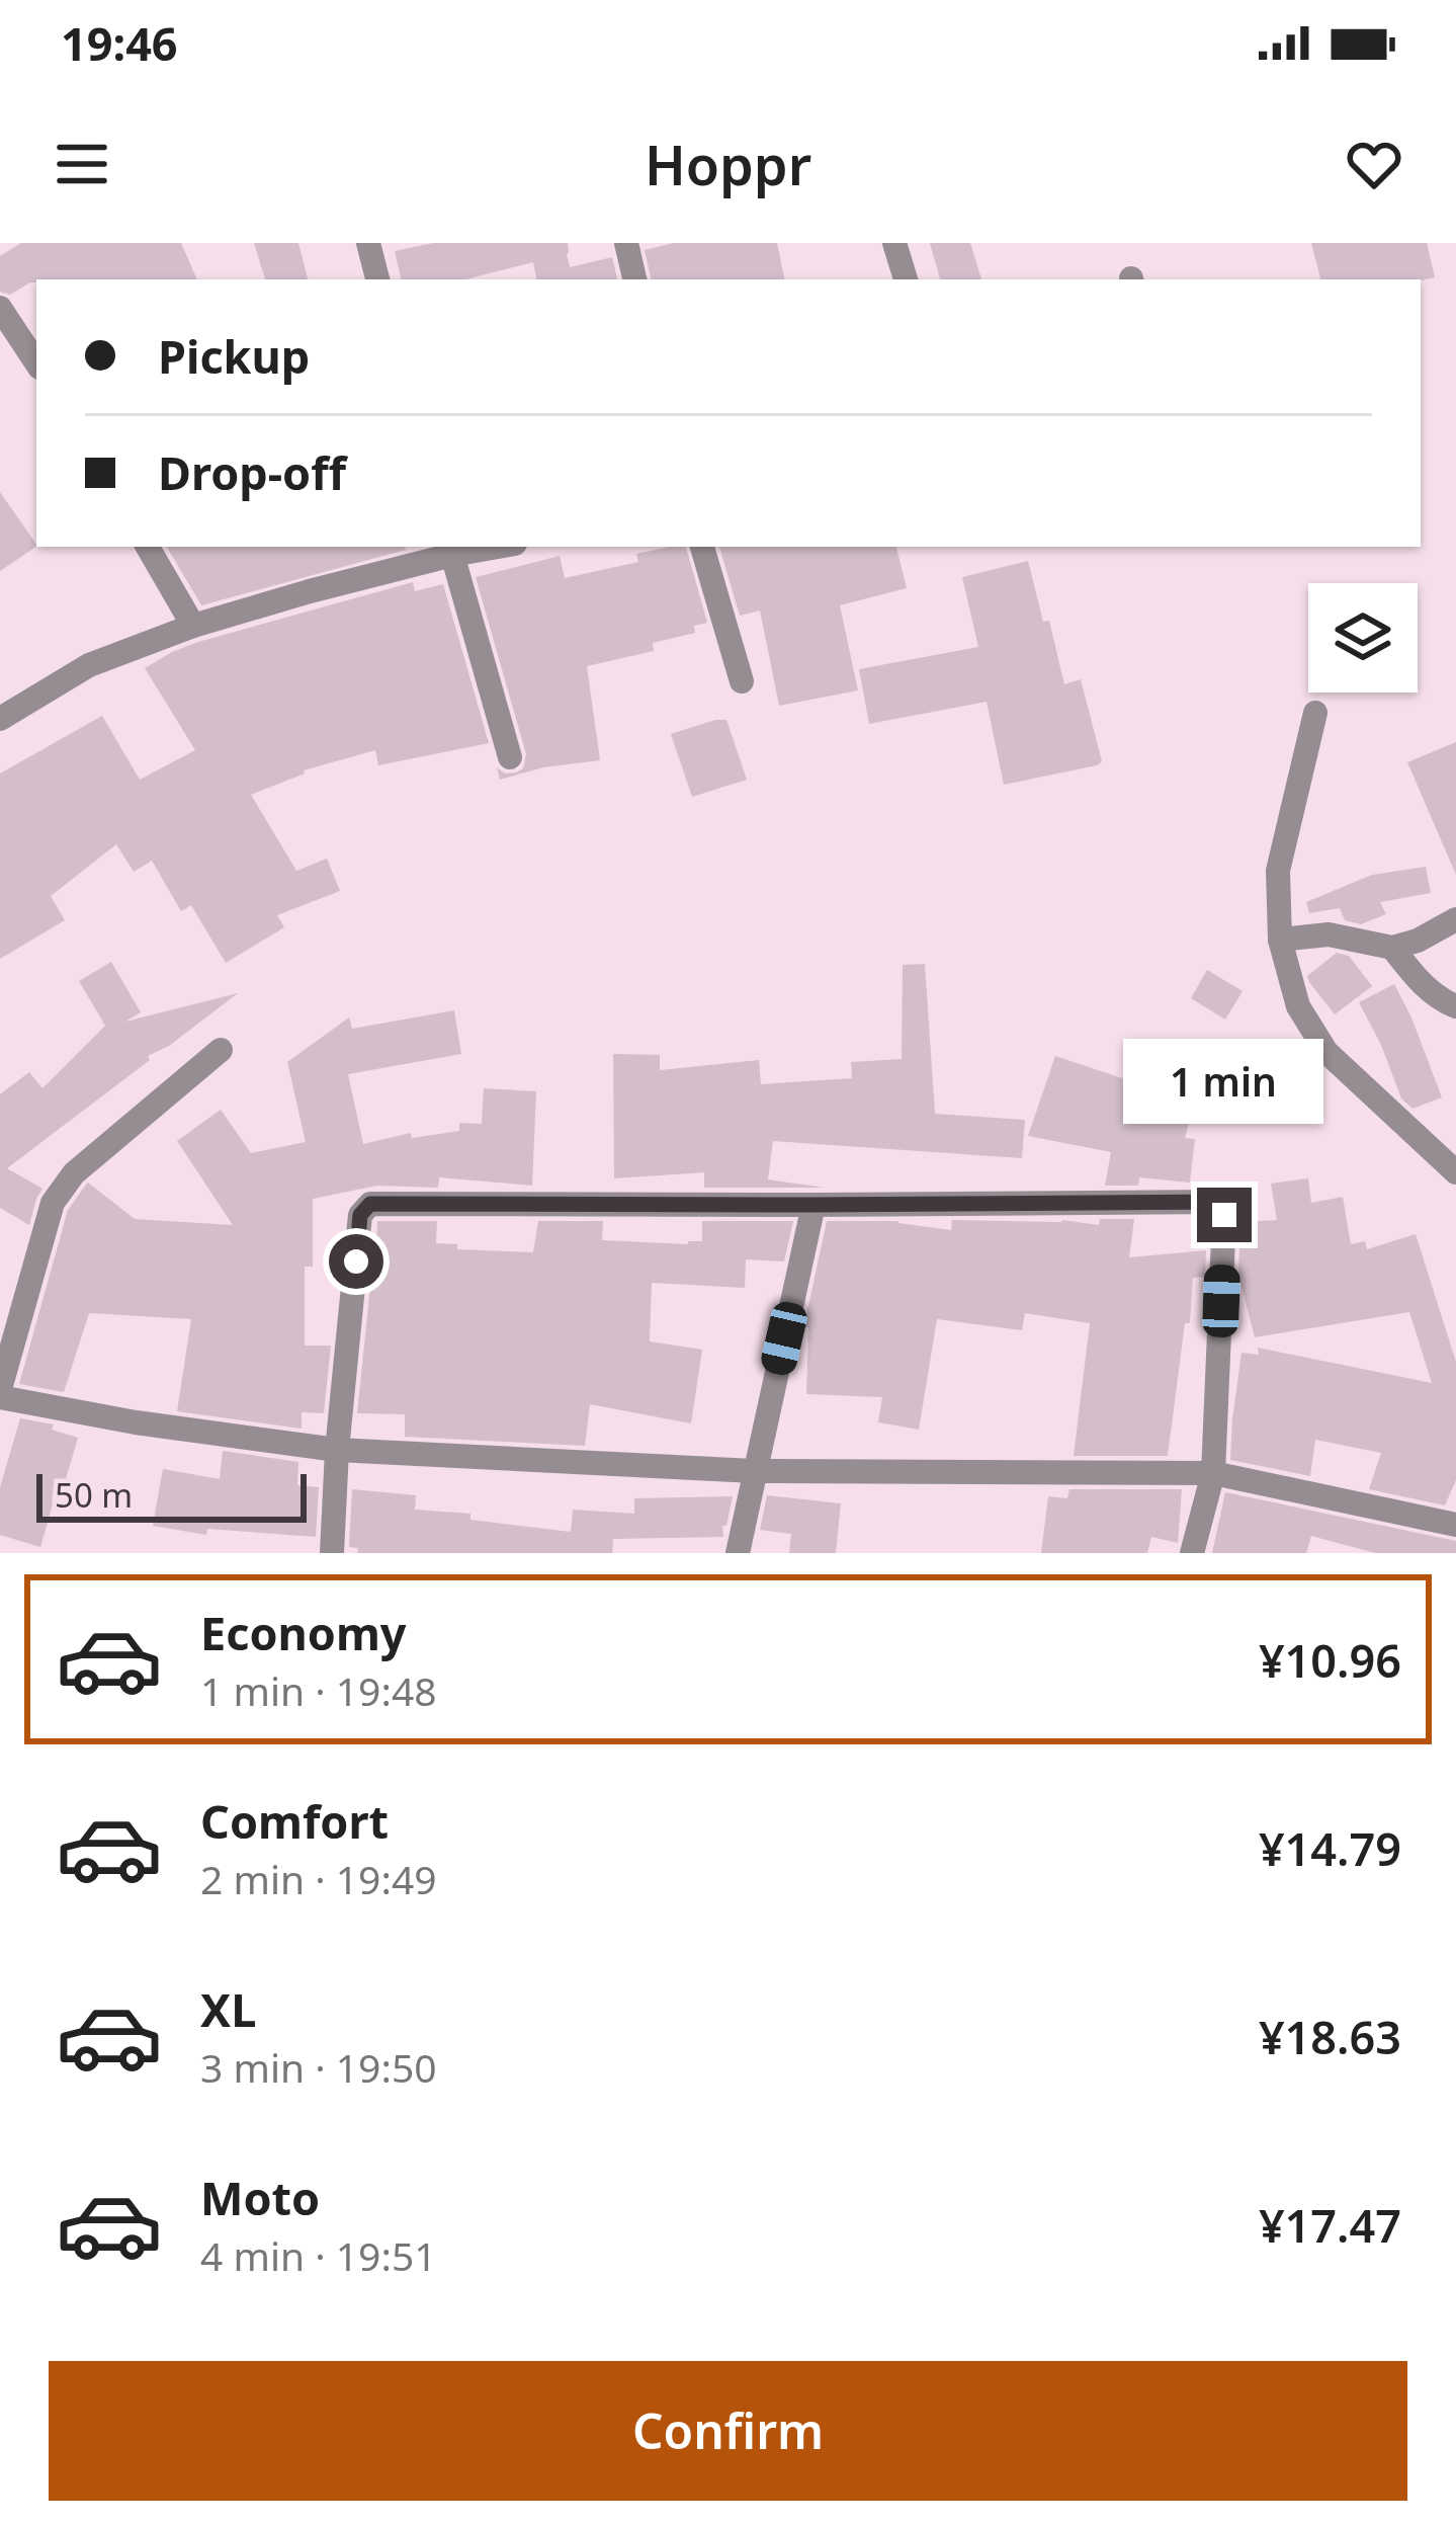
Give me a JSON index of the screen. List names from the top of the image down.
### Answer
{
  "scale_bar": "50 m",
  "page": {
    "status": "19:46",
    "header": "Hoppr",
    "banner": ["Pickup", "Drop-off"],
    "bubble": "1 min",
    "scale": "50 m",
    "list": [
      {
        "name": "Economy",
        "note": "1 min · 19:48",
        "value": "¥10.96"
      },
      {
        "name": "Comfort",
        "note": "2 min · 19:49",
        "value": "¥14.79"
      },
      {
        "name": "XL",
        "note": "3 min · 19:50",
        "value": "¥18.63"
      },
      {
        "name": "Moto",
        "note": "4 min · 19:51",
        "value": "¥17.47"
      }
    ],
    "buttons": "Confirm"
  }
}
